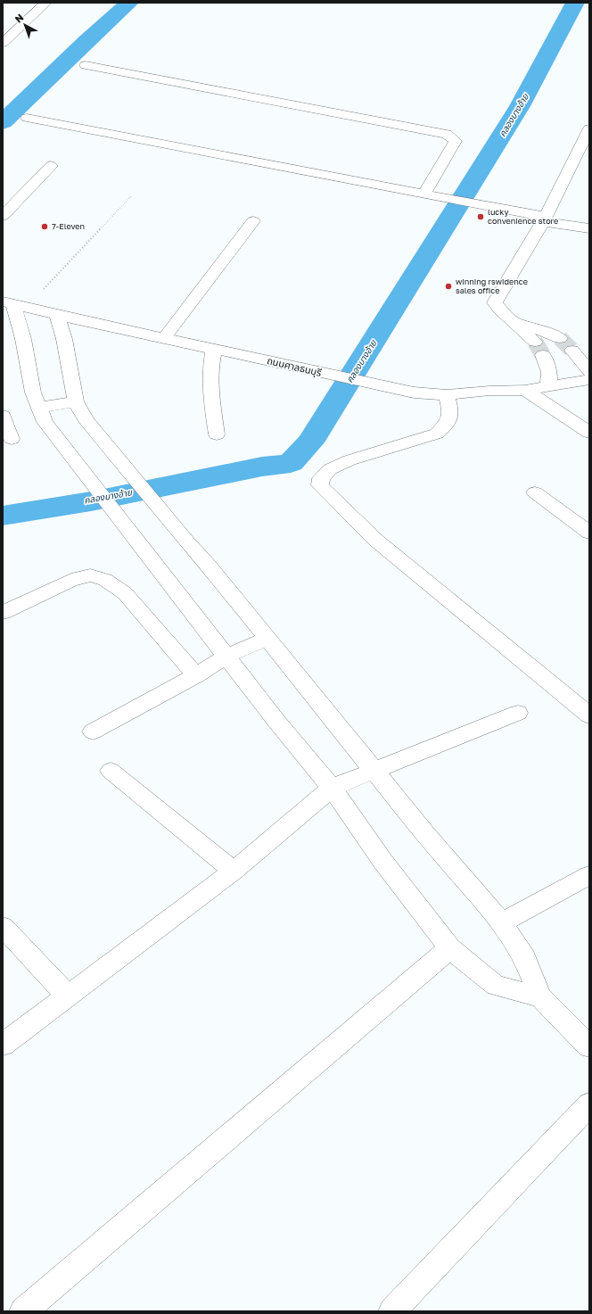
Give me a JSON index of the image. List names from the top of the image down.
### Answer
{
  "streets": {
    "street": ["ถนนศาลธนบุรี"]
  },
  "water": ["คลองบางอ้าย"],
  "places": ["lucky convenience store", "7-Eleven", "winning rswidence sales office"],
  "north": "top left"
}
